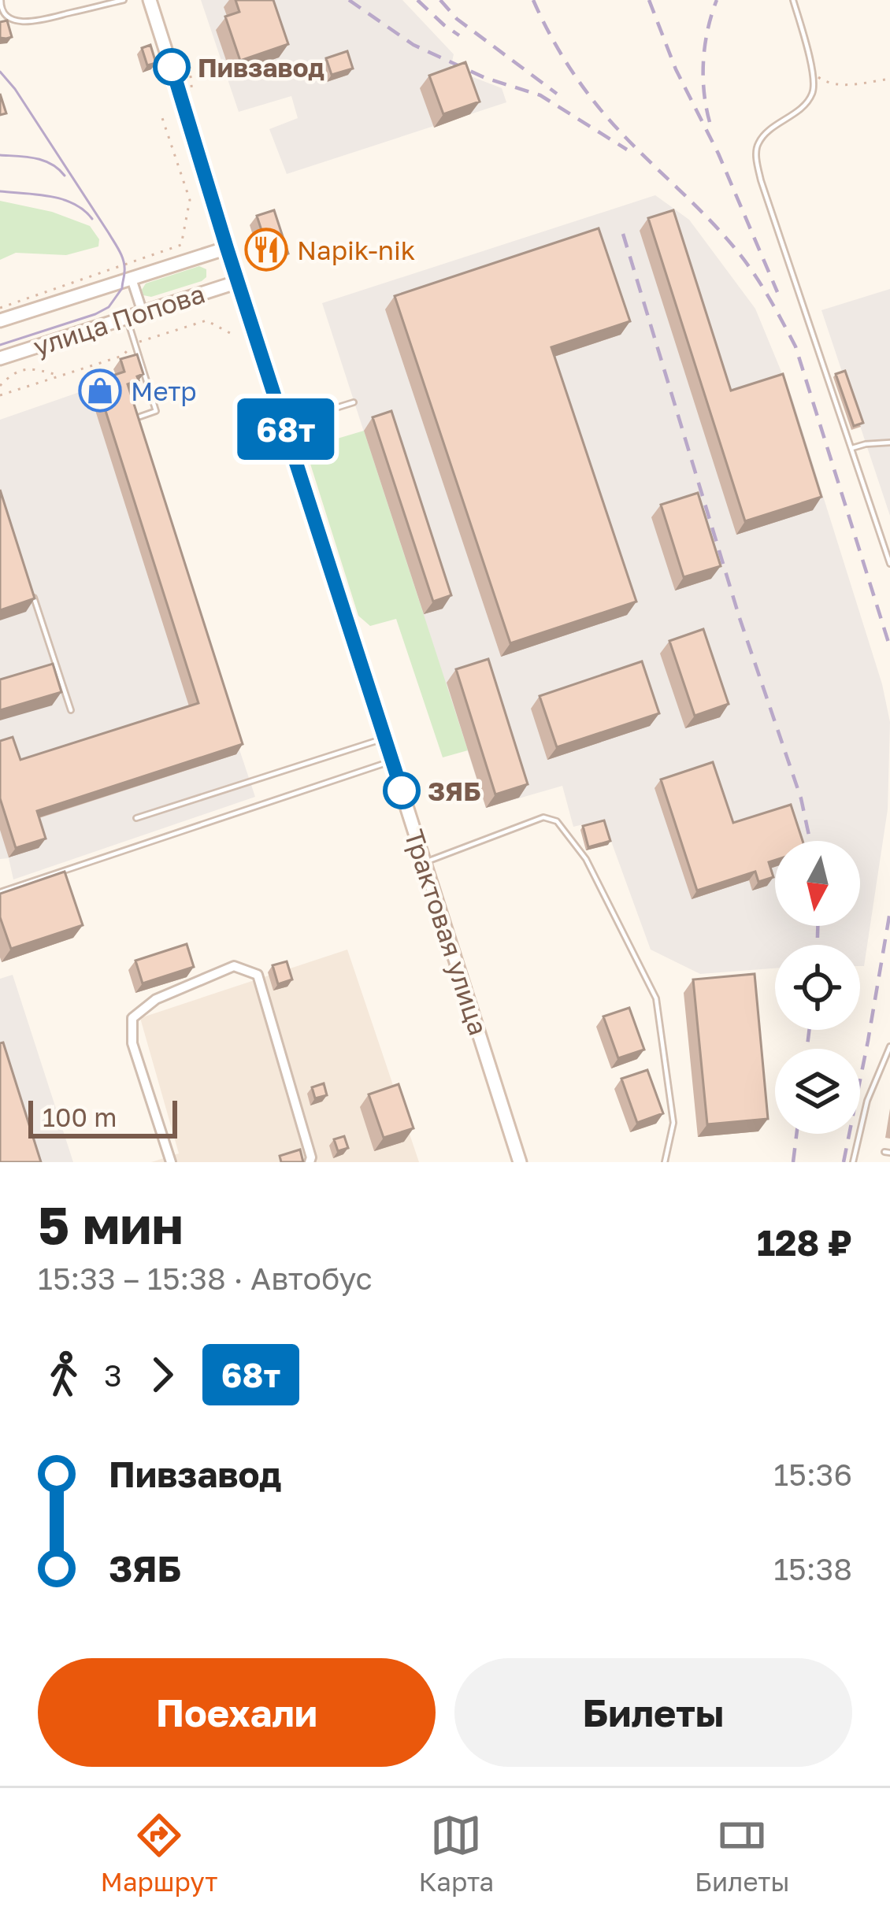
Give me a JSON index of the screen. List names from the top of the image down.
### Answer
{
  "streets": {
    "main road": ["улица Попова", "Трактовая улица"]
  },
  "crossings": [
    ["улица Попова", "Трактовая улица"]
  ],
  "places": {
    "other": ["Пивзавод", "ЗЯБ"],
    "restaurant": ["Napik-nik"],
    "shop": ["Метр"]
  },
  "lines": ["bus line 68т"],
  "scale_bar": "100 m",
  "north": "bottom",
  "page": {
    "on_map": "68т",
    "scale": "100 m",
    "heading": ["5 мин", "15:33 – 15:38 · Автобус", "128 ₽"],
    "legs": ["3", "68т"],
    "list": [
      {
        "name": "Пивзавод",
        "value": "15:36"
      },
      {
        "name": "ЗЯБ",
        "value": "15:38"
      }
    ],
    "buttons": ["Поехали", "Билеты"],
    "tabs": ["Маршрут", "Карта", "Билеты"]
  }
}
